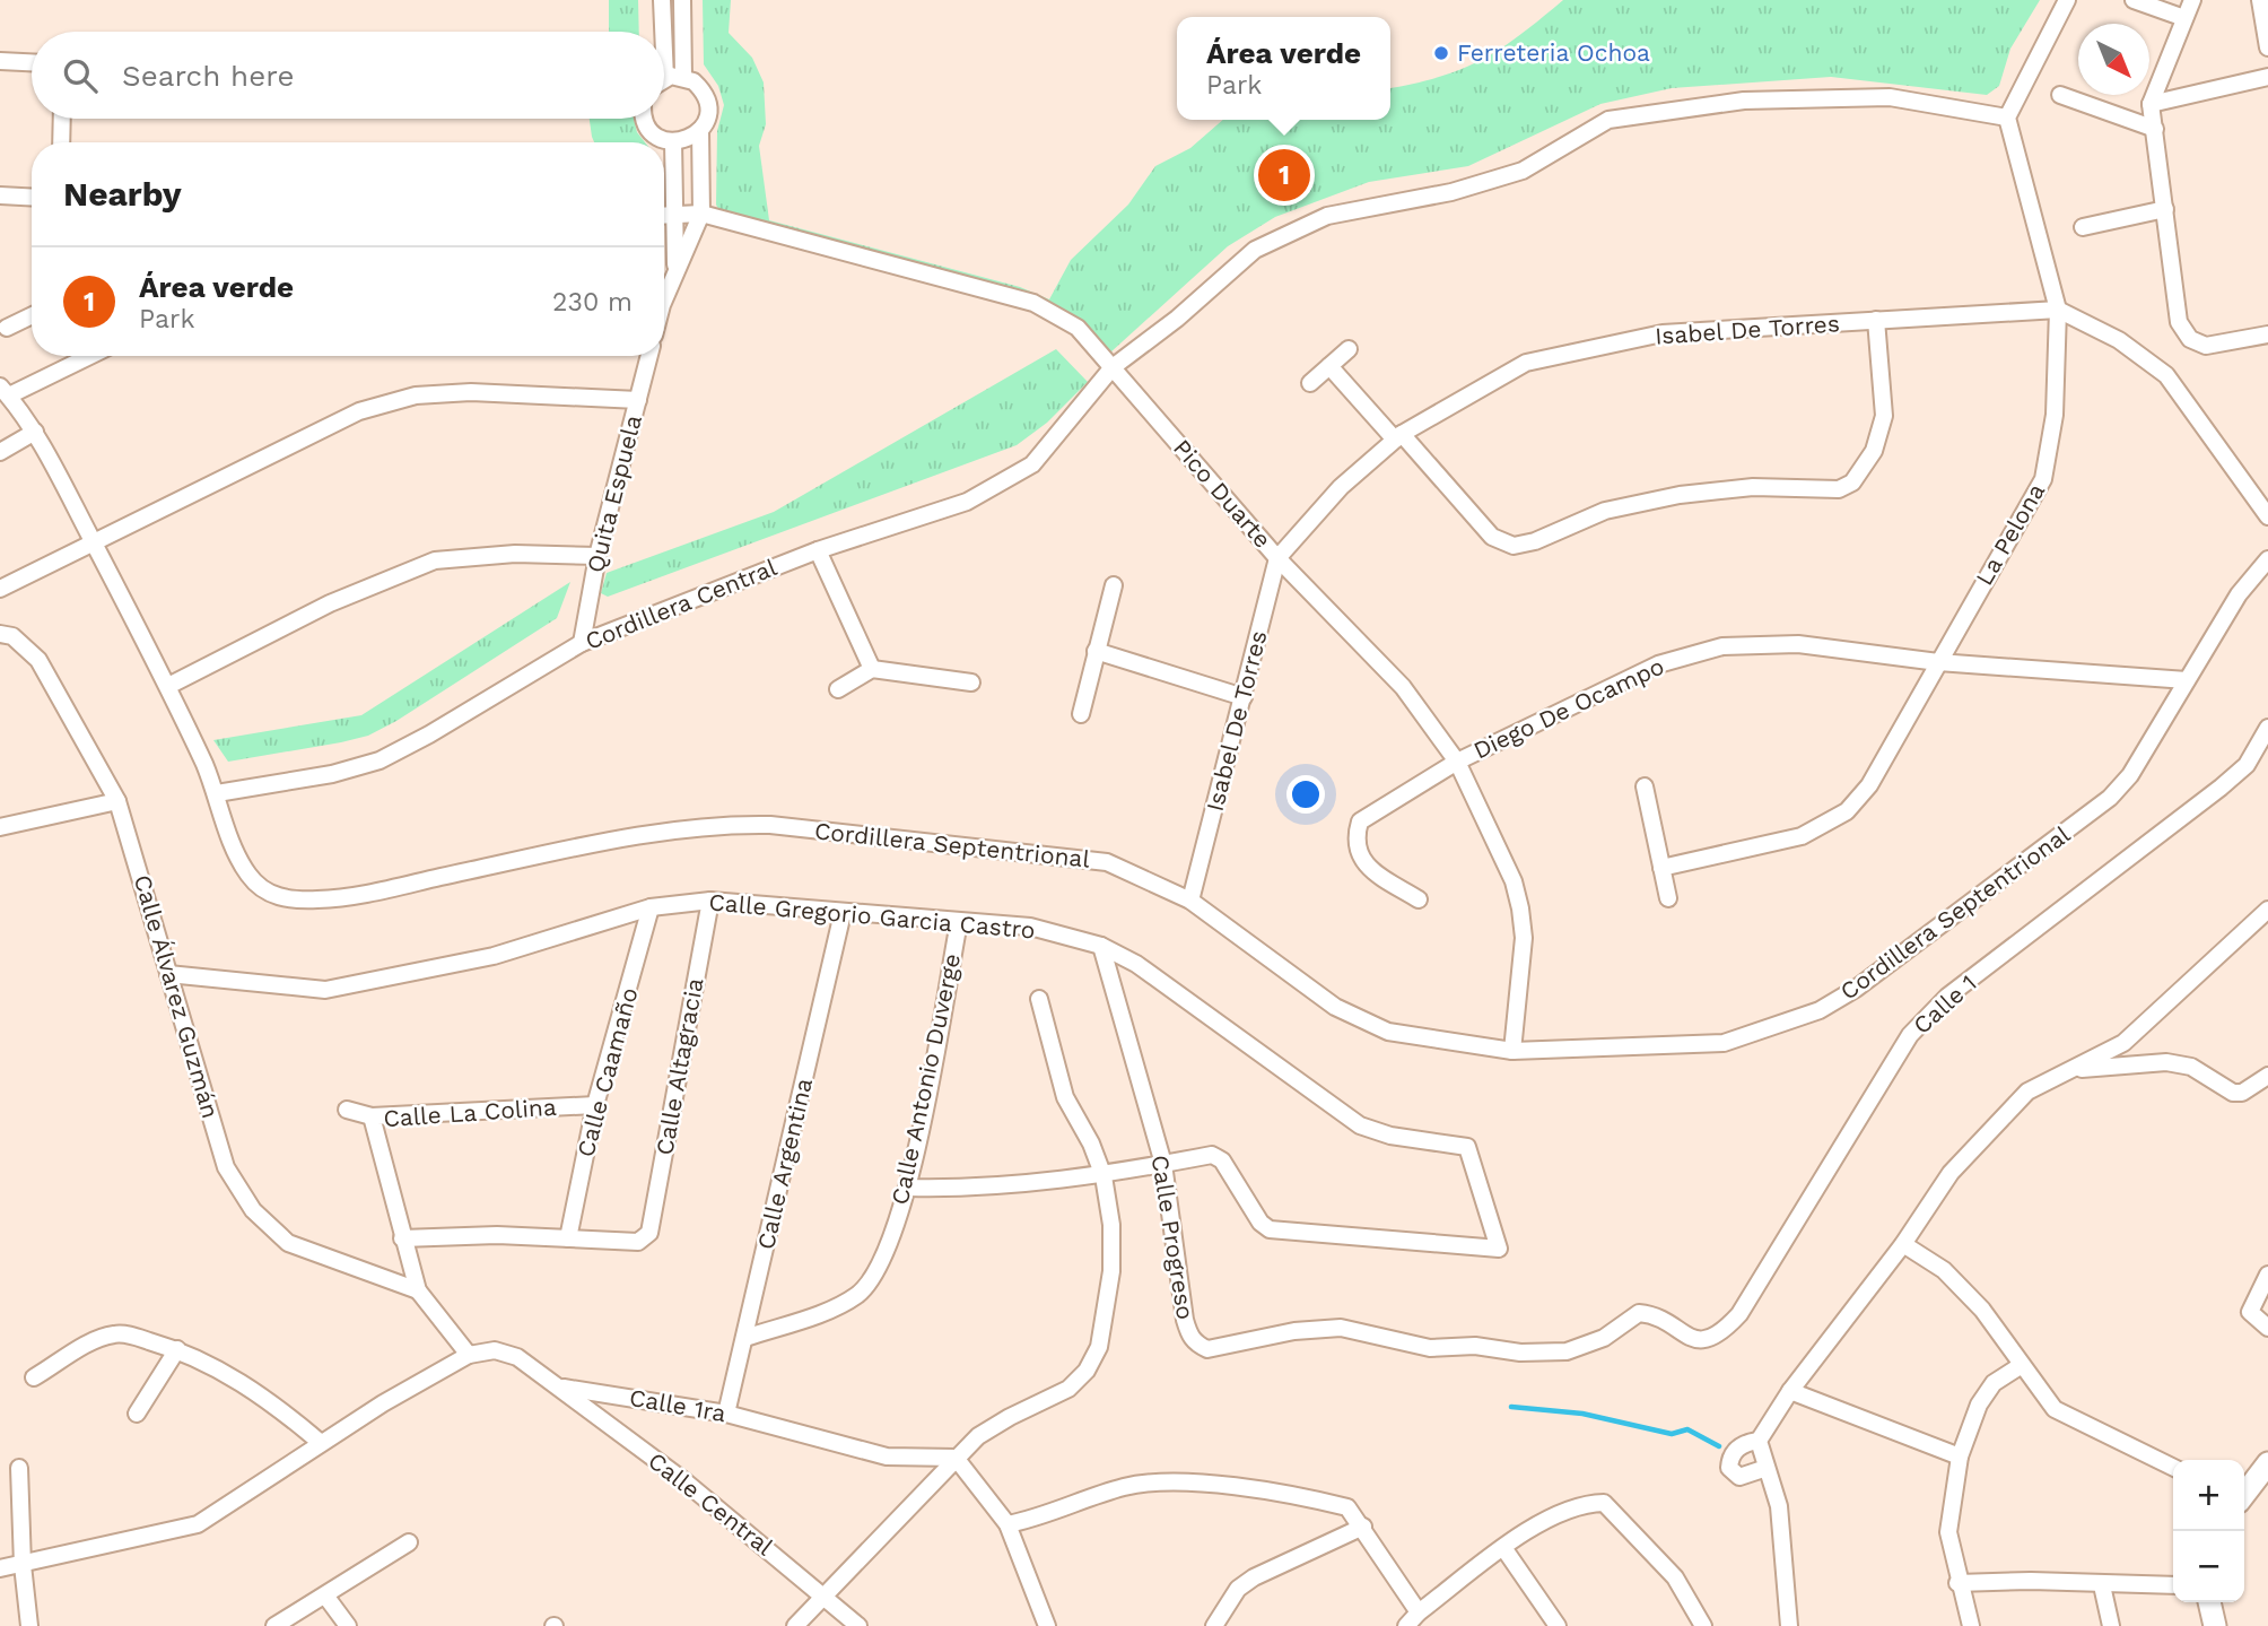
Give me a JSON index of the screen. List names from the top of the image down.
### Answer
{
  "streets": {
    "street": [
      "Isabel De Torres",
      "Quita Espuela",
      "Pico Duarte",
      "La Pelona",
      "Cordillera Central",
      "Diego De Ocampo",
      "Cordillera Septentrional",
      "Calle Gregorio Garcia Castro",
      "Calle Álvarez Guzmán",
      "Calle 1",
      "Calle Altagracia",
      "Calle Caamaño",
      "Calle Antonio Duverge",
      "Calle La Colina",
      "Calle Argentina",
      "Calle Progreso",
      "Calle 1ra",
      "Calle Central"
    ]
  },
  "crossings": [
    ["Isabel De Torres", "Pico Duarte"],
    ["Isabel De Torres", "La Pelona"],
    ["Isabel De Torres", "Cordillera Septentrional"],
    ["Quita Espuela", "Cordillera Central"],
    ["Pico Duarte", "Cordillera Central"],
    ["Pico Duarte", "Diego De Ocampo"],
    ["Pico Duarte", "Cordillera Septentrional"],
    ["La Pelona", "Cordillera Central"],
    ["La Pelona", "Diego De Ocampo"],
    ["Cordillera Central", "Cordillera Septentrional"],
    ["Diego De Ocampo", "Cordillera Septentrional"],
    ["Calle Gregorio Garcia Castro", "Calle Álvarez Guzmán"],
    ["Calle Gregorio Garcia Castro", "Calle Altagracia"],
    ["Calle Gregorio Garcia Castro", "Calle Caamaño"],
    ["Calle Gregorio Garcia Castro", "Calle Antonio Duverge"],
    ["Calle Gregorio Garcia Castro", "Calle Argentina"],
    ["Calle Gregorio Garcia Castro", "Calle Progreso"],
    ["Calle Álvarez Guzmán", "Calle La Colina"],
    ["Calle 1", "Calle Progreso"],
    ["Calle Altagracia", "Calle Caamaño"],
    ["Calle Caamaño", "Calle La Colina"],
    ["Calle Antonio Duverge", "Calle Argentina"],
    ["Calle Argentina", "Calle 1ra"],
    ["Calle 1ra", "Calle Central"]
  ],
  "places": ["Ferreteria Ochoa"],
  "north": "bottom right",
  "page": {
    "popup": ["Área verde", "Park"],
    "search": "Search here",
    "heading": "Nearby",
    "pins": "1",
    "list": [
      {
        "mark": "1",
        "name": "Área verde",
        "note": "Park",
        "value": "230 m"
      }
    ],
    "map_buttons": ["+", "−"]
  }
}
